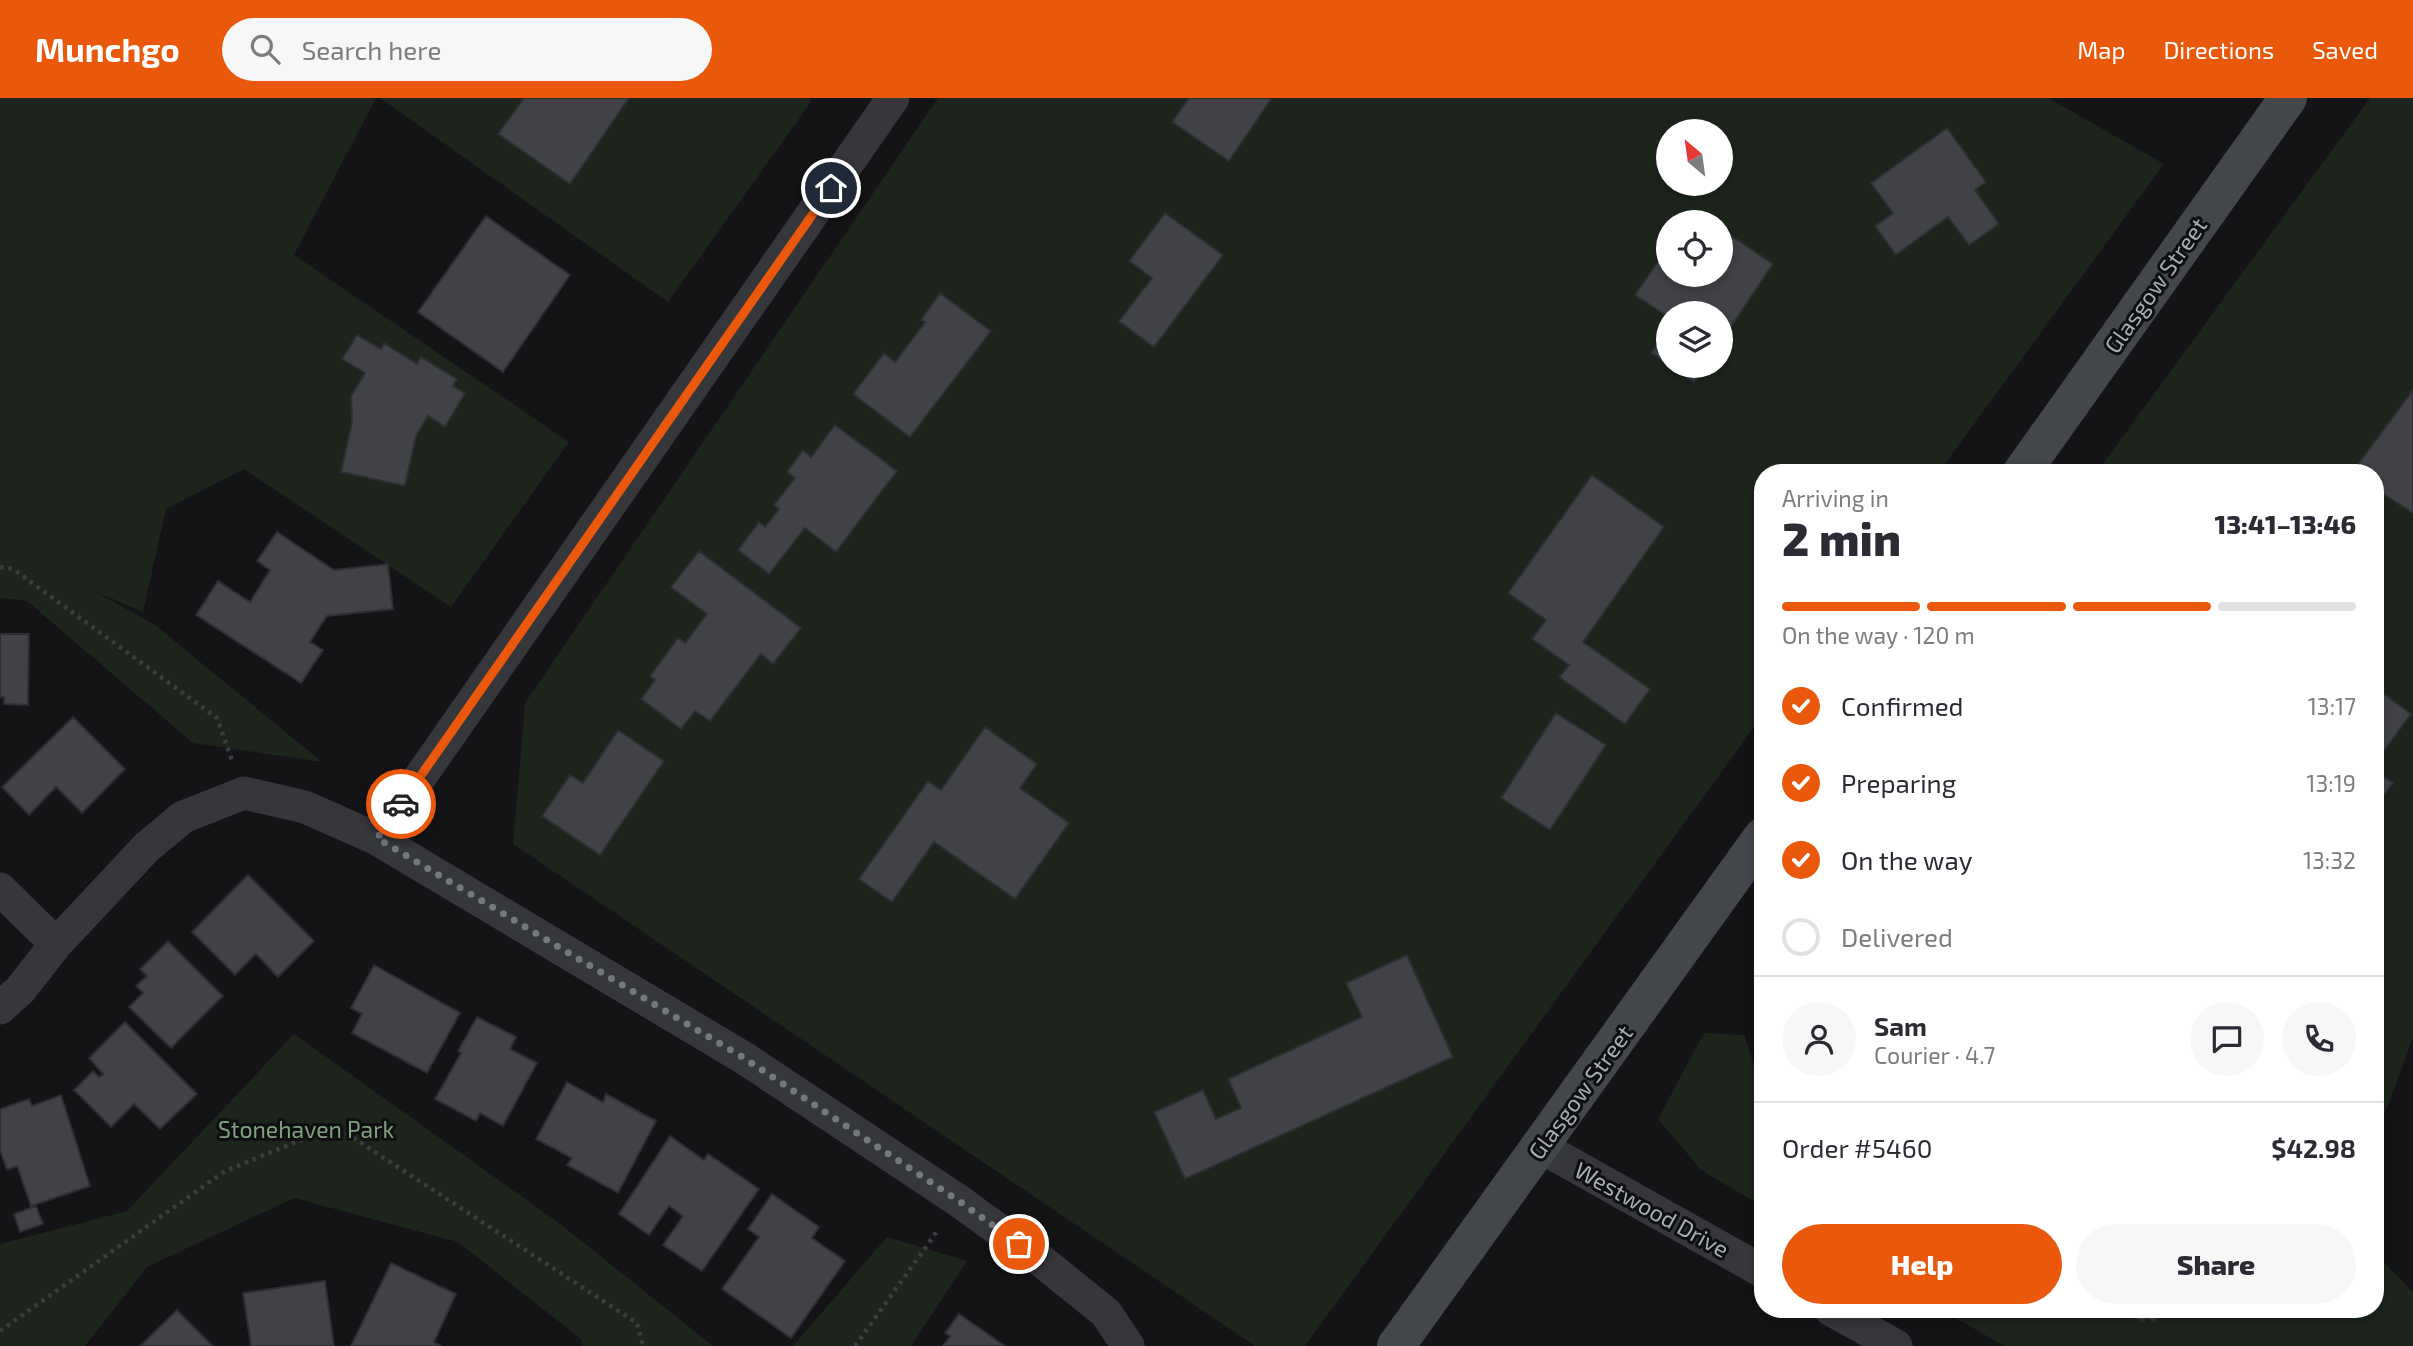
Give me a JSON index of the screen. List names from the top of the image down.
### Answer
{
  "streets": {
    "street": ["Glasgow Street", "Westwood Drive"]
  },
  "crossings": [
    ["Glasgow Street", "Westwood Drive"]
  ],
  "parks": ["Stonehaven Park"],
  "north": "top left",
  "page": {
    "header": "Munchgo",
    "search": "Search here",
    "nav": ["Map", "Directions", "Saved"],
    "heading": ["2 min", "Arriving in", "13:41–13:46"],
    "panel": [
      "Sam",
      "Courier · 4.7",
      "Order #5460",
      "$42.98"
    ],
    "bar": "On the way · 120 m",
    "list": [
      ["Confirmed", "13:17"],
      ["Preparing", "13:19"],
      ["On the way", "13:32"],
      "Delivered"
    ],
    "buttons": ["Help", "Share"]
  }
}
